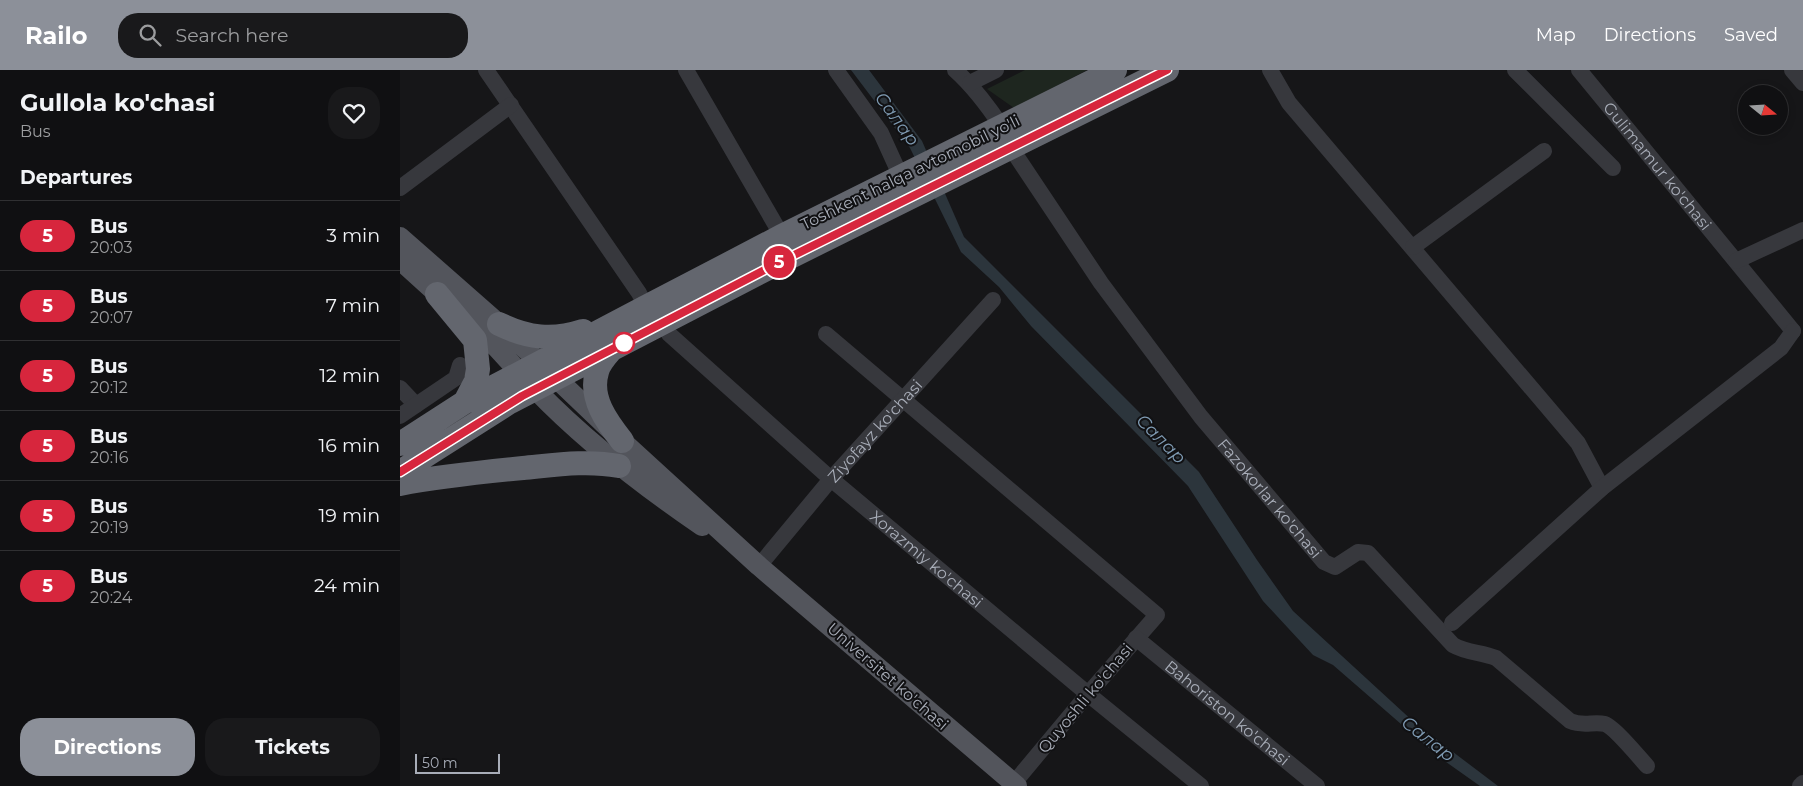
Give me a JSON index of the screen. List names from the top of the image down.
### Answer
{
  "streets": {
    "highway": ["Toshkent halqa avtomobil yo'li"],
    "main road": ["Universitet ko'chasi"],
    "street": [
      "Gulimamur ko'chasi",
      "Ziyofayz ko'chasi",
      "Fazokorlar ko'chasi",
      "Xorazmiy ko'chasi",
      "Quyoshli ko'chasi",
      "Bahoriston ko'chasi"
    ]
  },
  "crossings": [
    ["Toshkent halqa avtomobil yo'li", "Fazokorlar ko'chasi"],
    ["Toshkent halqa avtomobil yo'li", "Xorazmiy ko'chasi"],
    ["Toshkent halqa avtomobil yo'li", "Universitet ko'chasi"],
    ["Ziyofayz ko'chasi", "Xorazmiy ko'chasi"],
    ["Ziyofayz ko'chasi", "Universitet ko'chasi"],
    ["Ziyofayz ko'chasi", "Quyoshli ko'chasi"],
    ["Xorazmiy ko'chasi", "Quyoshli ko'chasi"],
    ["Universitet ko'chasi", "Quyoshli ko'chasi"],
    ["Quyoshli ko'chasi", "Bahoriston ko'chasi"]
  ],
  "water": ["Салар"],
  "lines": ["bus line 5"],
  "scale_bar": "50 m",
  "north": "right",
  "page": {
    "header": "Railo",
    "search": "Search here",
    "nav": ["Map", "Directions", "Saved"],
    "heading": [
      ["Gullola ko'chasi", "Bus"],
      "Departures"
    ],
    "on_map": "5",
    "list": [
      {
        "mark": "5",
        "name": "Bus",
        "note": "20:03",
        "value": "3 min"
      },
      {
        "mark": "5",
        "name": "Bus",
        "note": "20:07",
        "value": "7 min"
      },
      {
        "mark": "5",
        "name": "Bus",
        "note": "20:12",
        "value": "12 min"
      },
      {
        "mark": "5",
        "name": "Bus",
        "note": "20:16",
        "value": "16 min"
      },
      {
        "mark": "5",
        "name": "Bus",
        "note": "20:19",
        "value": "19 min"
      },
      {
        "mark": "5",
        "name": "Bus",
        "note": "20:24",
        "value": "24 min"
      }
    ],
    "buttons": ["Directions", "Tickets"],
    "scale": "50 m"
  }
}
